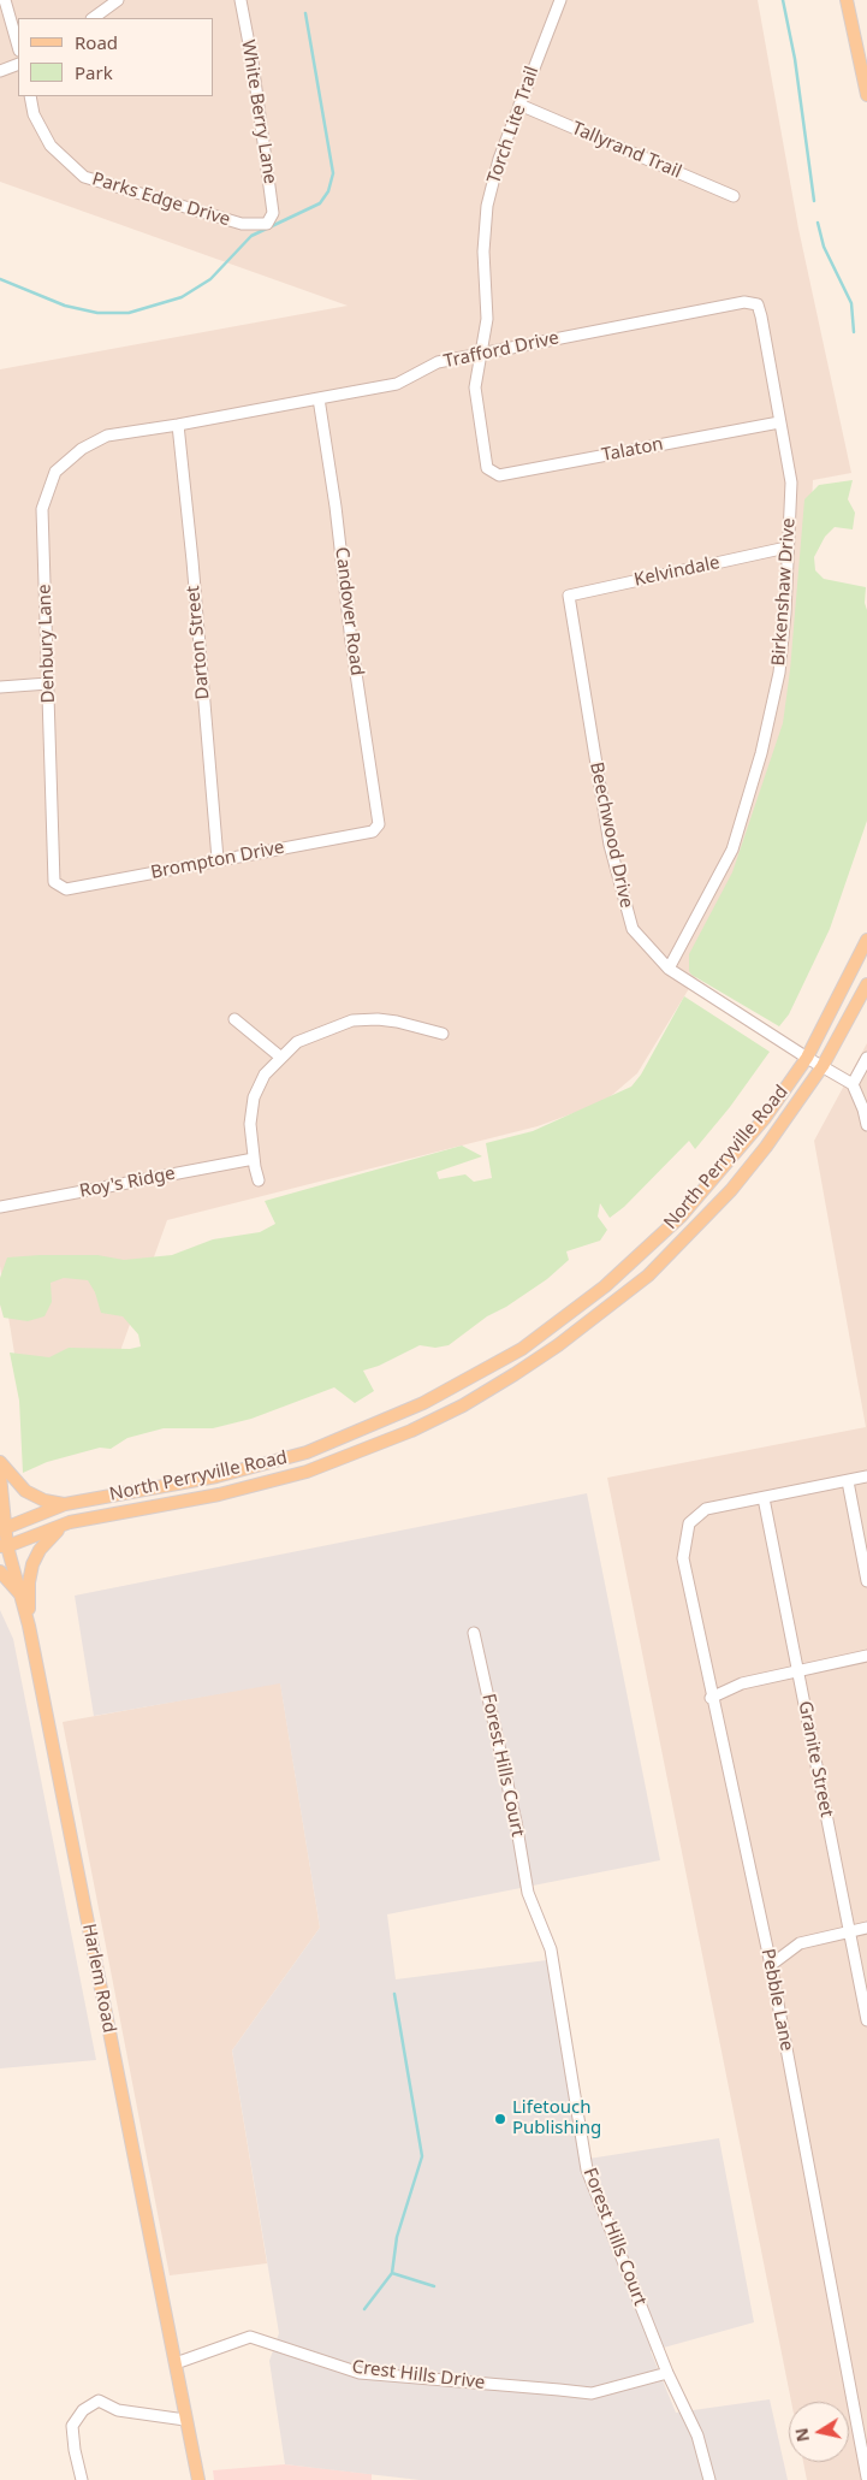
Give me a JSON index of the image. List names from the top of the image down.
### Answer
{
  "streets": {
    "main road": ["North Perryville Road", "Harlem Road"],
    "street": [
      "White Berry Lane",
      "Torch Lite Trail",
      "Tallyrand Trail",
      "Parks Edge Drive",
      "Trafford Drive",
      "Talaton",
      "Kelvindale",
      "Birkenshaw Drive",
      "Candover Road",
      "Darton Street",
      "Denbury Lane",
      "Beechwood Drive",
      "Brompton Drive",
      "Roy's Ridge",
      "Granite Street",
      "Forest Hills Court",
      "Pebble Lane",
      "Crest Hills Drive"
    ]
  },
  "crossings": [
    ["White Berry Lane", "Parks Edge Drive"],
    ["Torch Lite Trail", "Tallyrand Trail"],
    ["Torch Lite Trail", "Trafford Drive"],
    ["Torch Lite Trail", "Talaton"],
    ["Trafford Drive", "Birkenshaw Drive"],
    ["Trafford Drive", "Candover Road"],
    ["Trafford Drive", "Darton Street"],
    ["Trafford Drive", "Denbury Lane"],
    ["Talaton", "Birkenshaw Drive"],
    ["Kelvindale", "Birkenshaw Drive"],
    ["Kelvindale", "Beechwood Drive"],
    ["Birkenshaw Drive", "Beechwood Drive"],
    ["Candover Road", "Brompton Drive"],
    ["Darton Street", "Brompton Drive"],
    ["Denbury Lane", "Brompton Drive"],
    ["Beechwood Drive", "North Perryville Road"],
    ["North Perryville Road", "Harlem Road"],
    ["Granite Street", "Pebble Lane"],
    ["Forest Hills Court", "Crest Hills Drive"],
    ["Harlem Road", "Crest Hills Drive"]
  ],
  "places": ["Lifetouch Publishing"],
  "legend": ["Road", "Park"],
  "north": "left"
}
